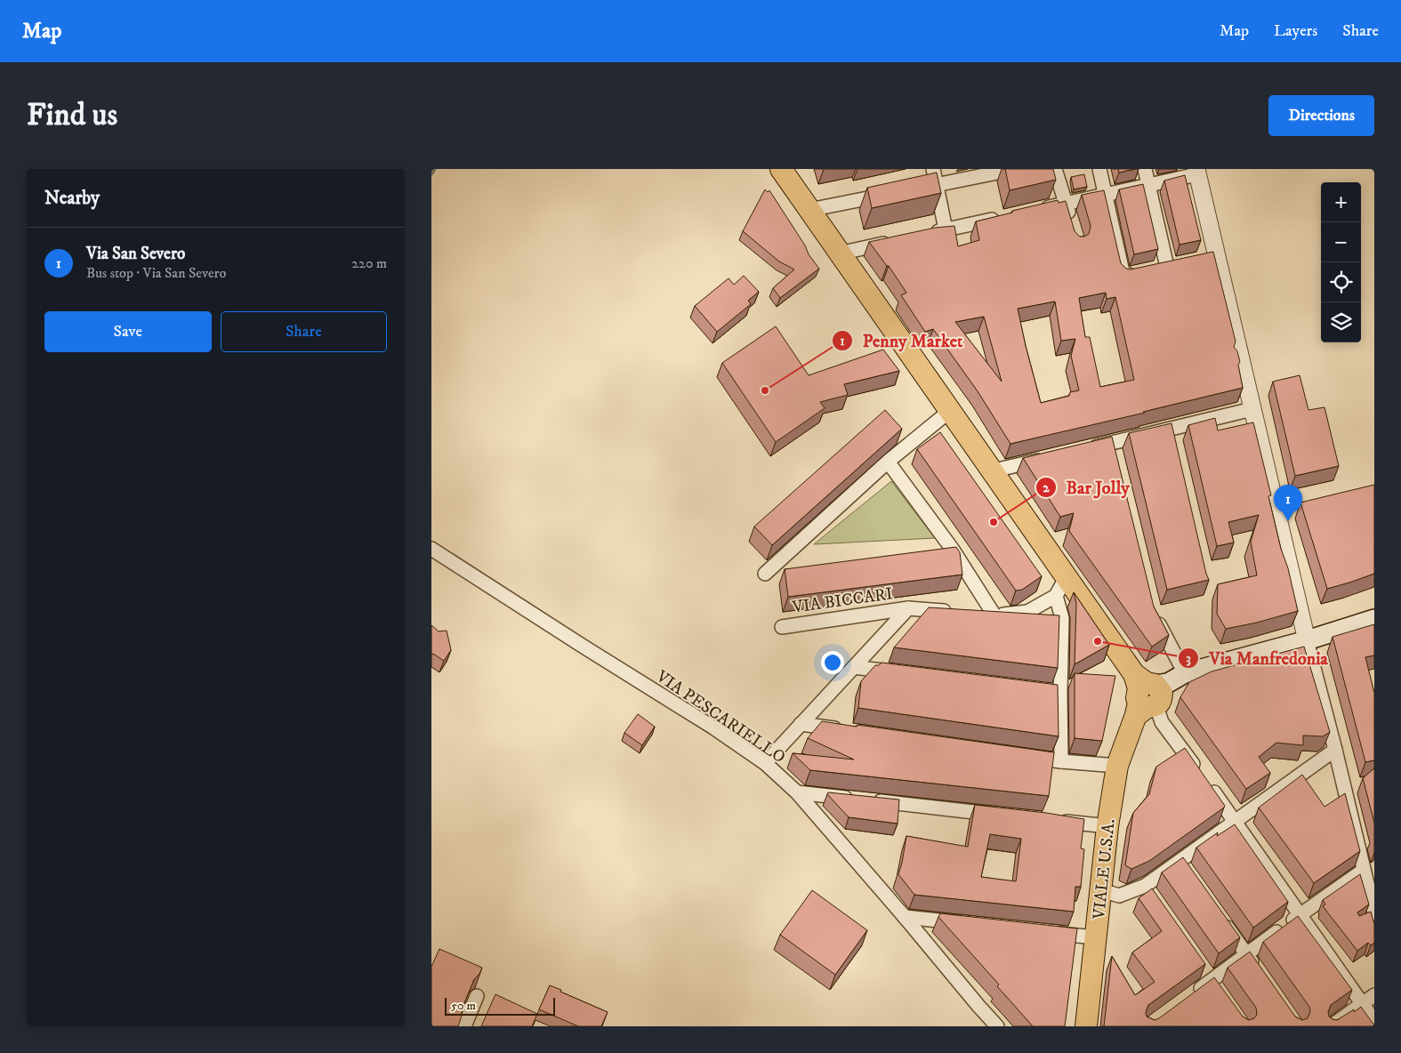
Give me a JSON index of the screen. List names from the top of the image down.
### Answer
{
  "streets": {
    "main road": ["VIALE U.S.A."],
    "street": ["VIA BICCARI", "VIA PESCARIELLO"]
  },
  "crossings": [
    ["VIA BICCARI", "VIA PESCARIELLO"]
  ],
  "places": ["Penny Market", "Bar Jolly", "Via Manfredonia"],
  "scale_bar": "50 m",
  "page": {
    "header": "Map",
    "nav": ["Map", "Layers", "Share"],
    "buttons": [
      "Directions",
      ["Save", "Share"]
    ],
    "title": "Find us",
    "heading": "Nearby",
    "map_buttons": ["+", "−"],
    "list": [
      {
        "mark": "1",
        "name": "Via San Severo",
        "note": "Bus stop · Via San Severo",
        "value": "220 m"
      }
    ],
    "pins": "1",
    "scale": "50 m"
  }
}
